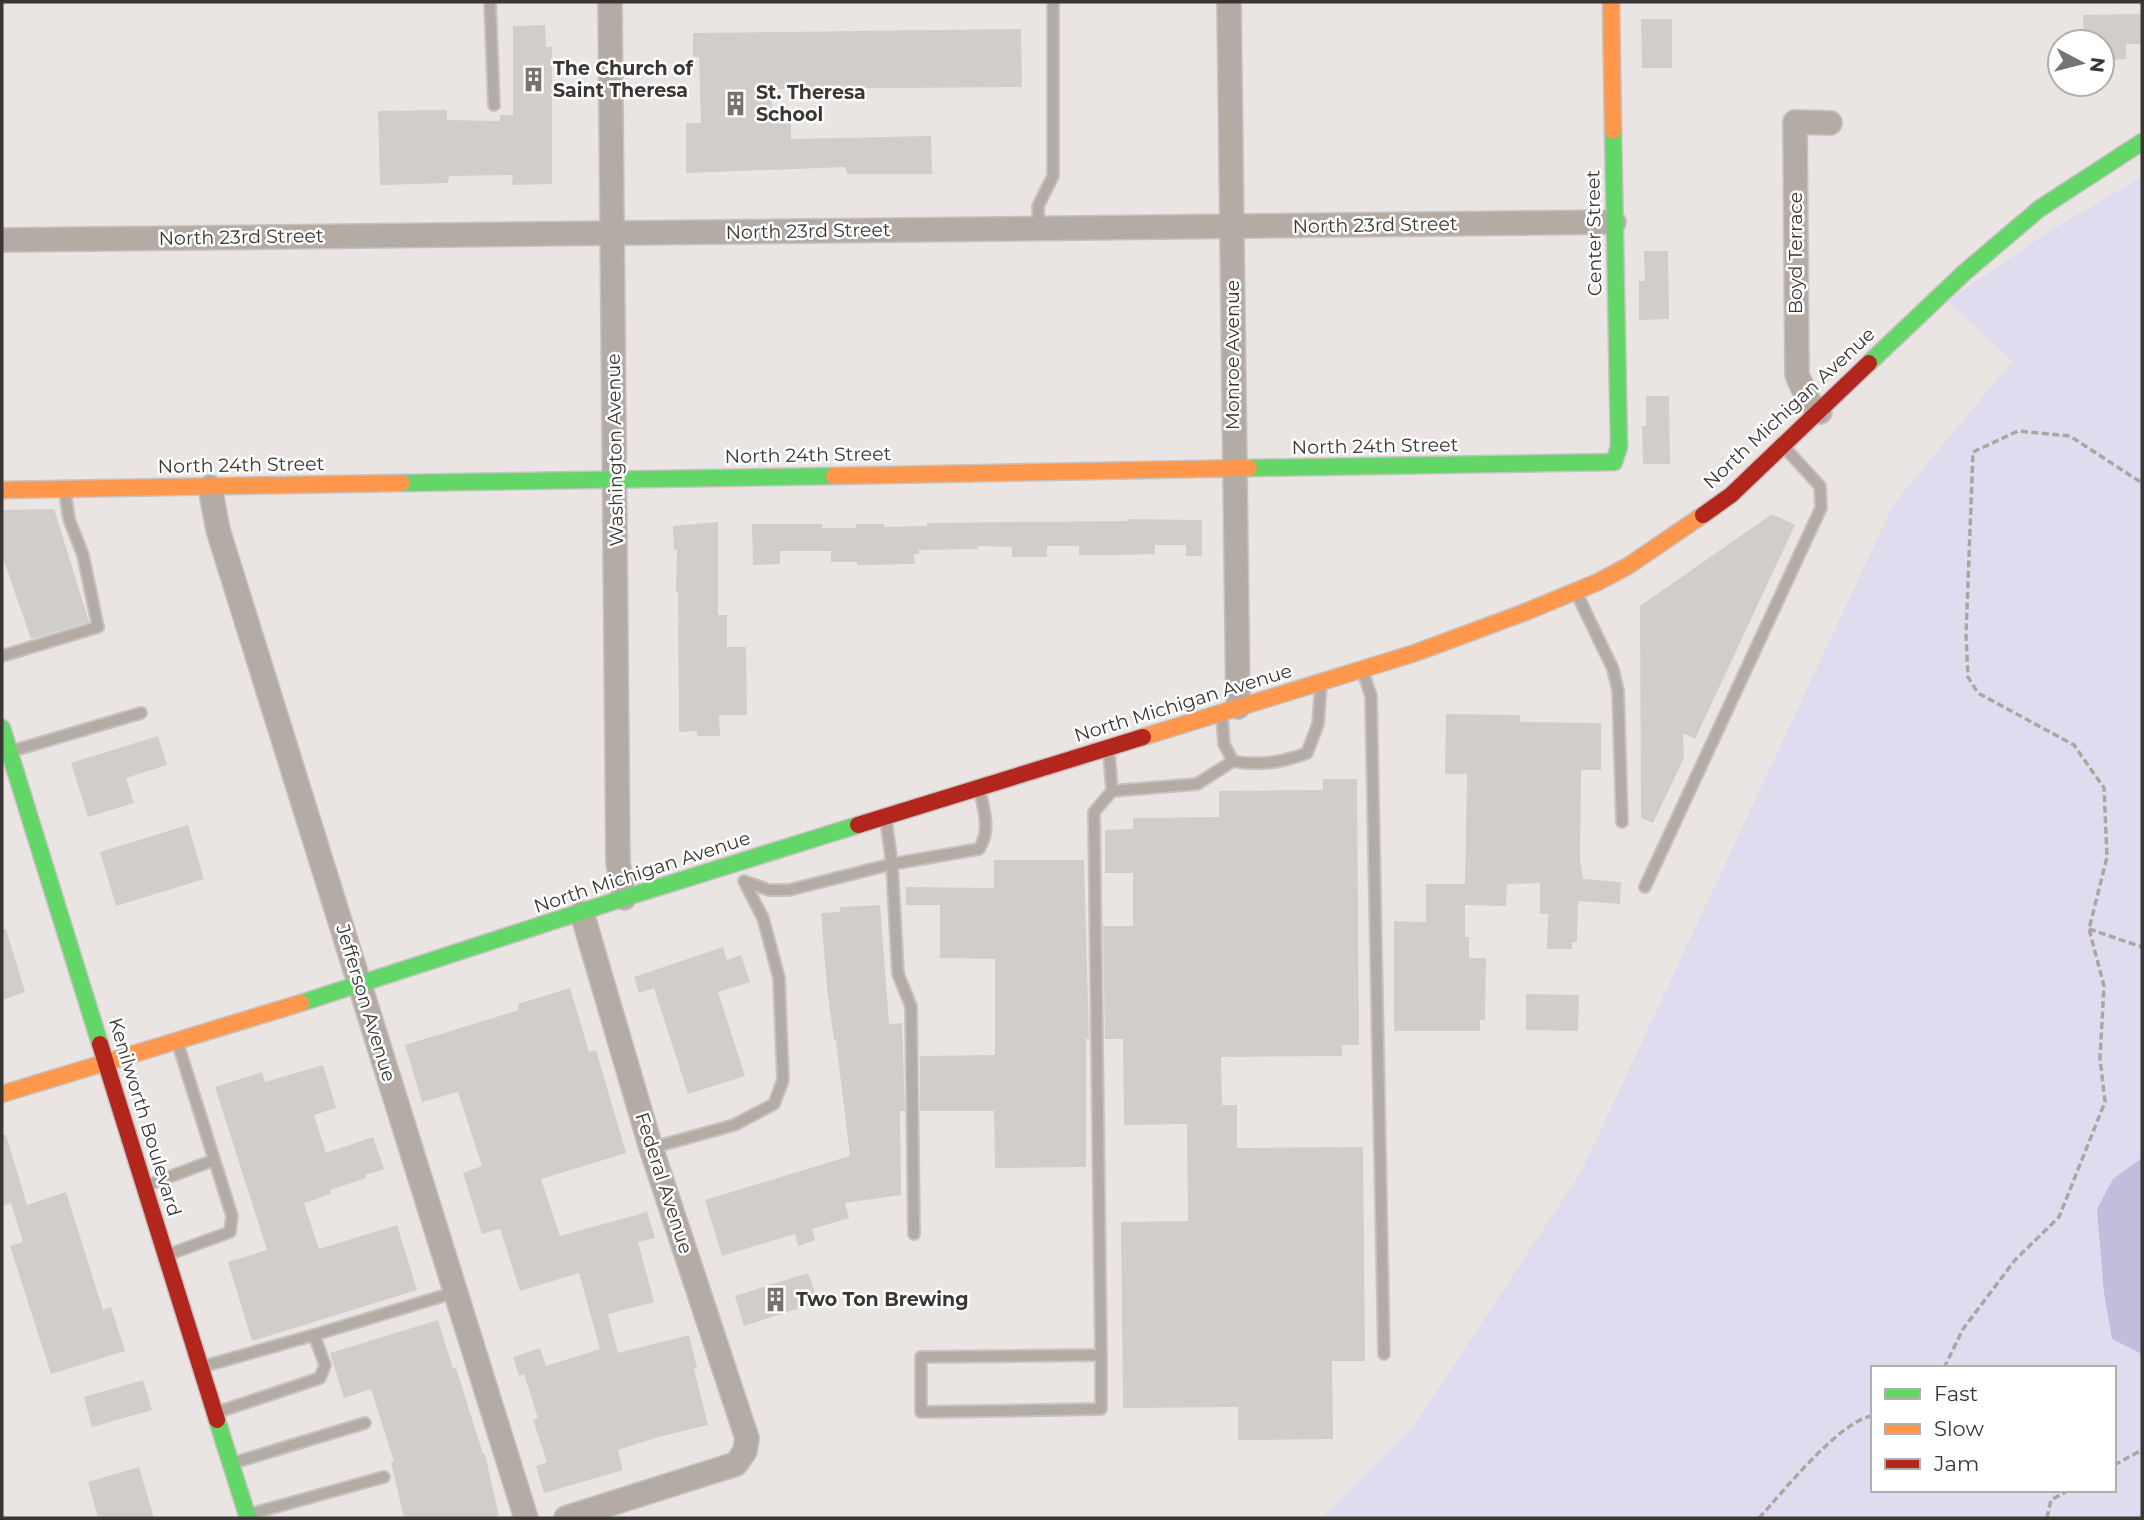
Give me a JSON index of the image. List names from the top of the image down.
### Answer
{
  "streets": {
    "street": [
      "North 23rd Street",
      "Center Street",
      "Boyd Terrace",
      "Monroe Avenue",
      "North Michigan Avenue",
      "North 24th Street",
      "Washington Avenue",
      "Jefferson Avenue",
      "Kenilworth Boulevard",
      "Federal Avenue"
    ]
  },
  "crossings": [
    ["North 23rd Street", "Center Street"],
    ["North 23rd Street", "Monroe Avenue"],
    ["North 23rd Street", "Washington Avenue"],
    ["Center Street", "North 24th Street"],
    ["Boyd Terrace", "North Michigan Avenue"],
    ["Monroe Avenue", "North Michigan Avenue"],
    ["Monroe Avenue", "North 24th Street"],
    ["North Michigan Avenue", "Washington Avenue"],
    ["North Michigan Avenue", "Jefferson Avenue"],
    ["North Michigan Avenue", "Kenilworth Boulevard"],
    ["North Michigan Avenue", "Federal Avenue"],
    ["North 24th Street", "Washington Avenue"],
    ["North 24th Street", "Jefferson Avenue"]
  ],
  "places": {
    "building": ["The Church of Saint Theresa", "St. Theresa School", "Two Ton Brewing"]
  },
  "legend": ["Fast", "Slow", "Jam"],
  "north": "right"
}
